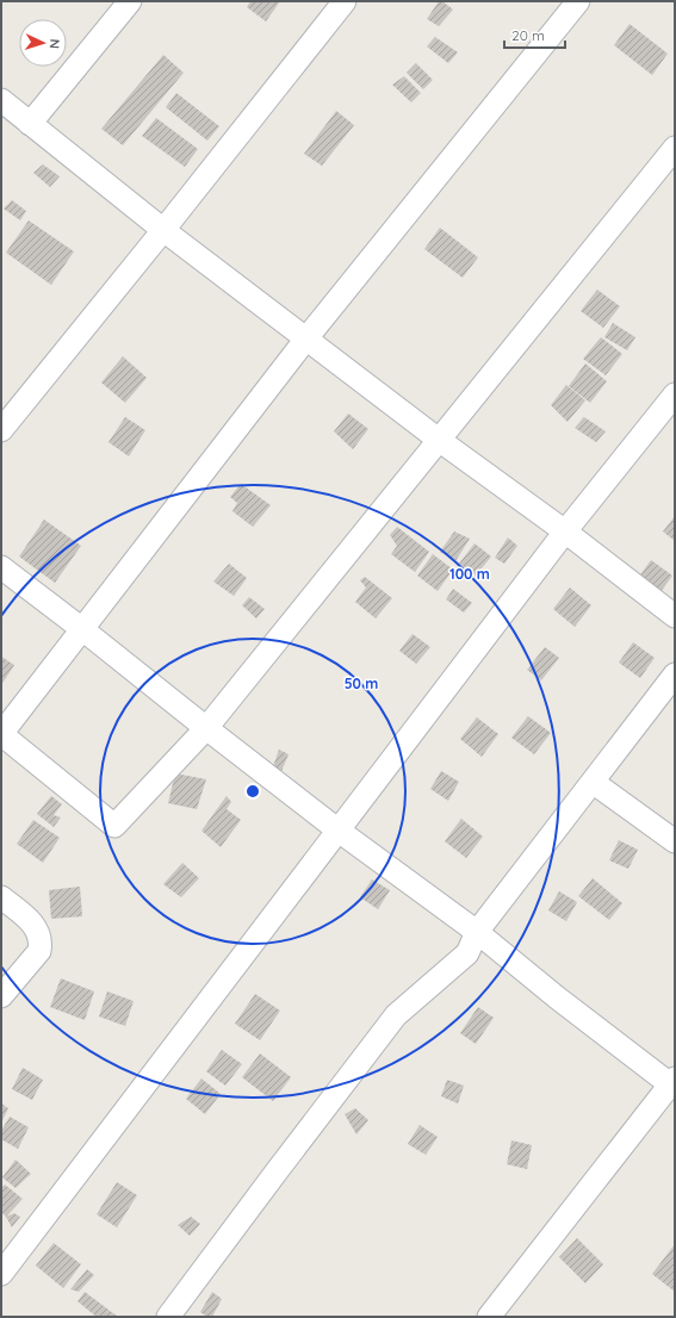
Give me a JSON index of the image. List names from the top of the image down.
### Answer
{
  "scale_bar": "20 m",
  "north": "right",
  "rings": ["100 m", "50 m"]
}
